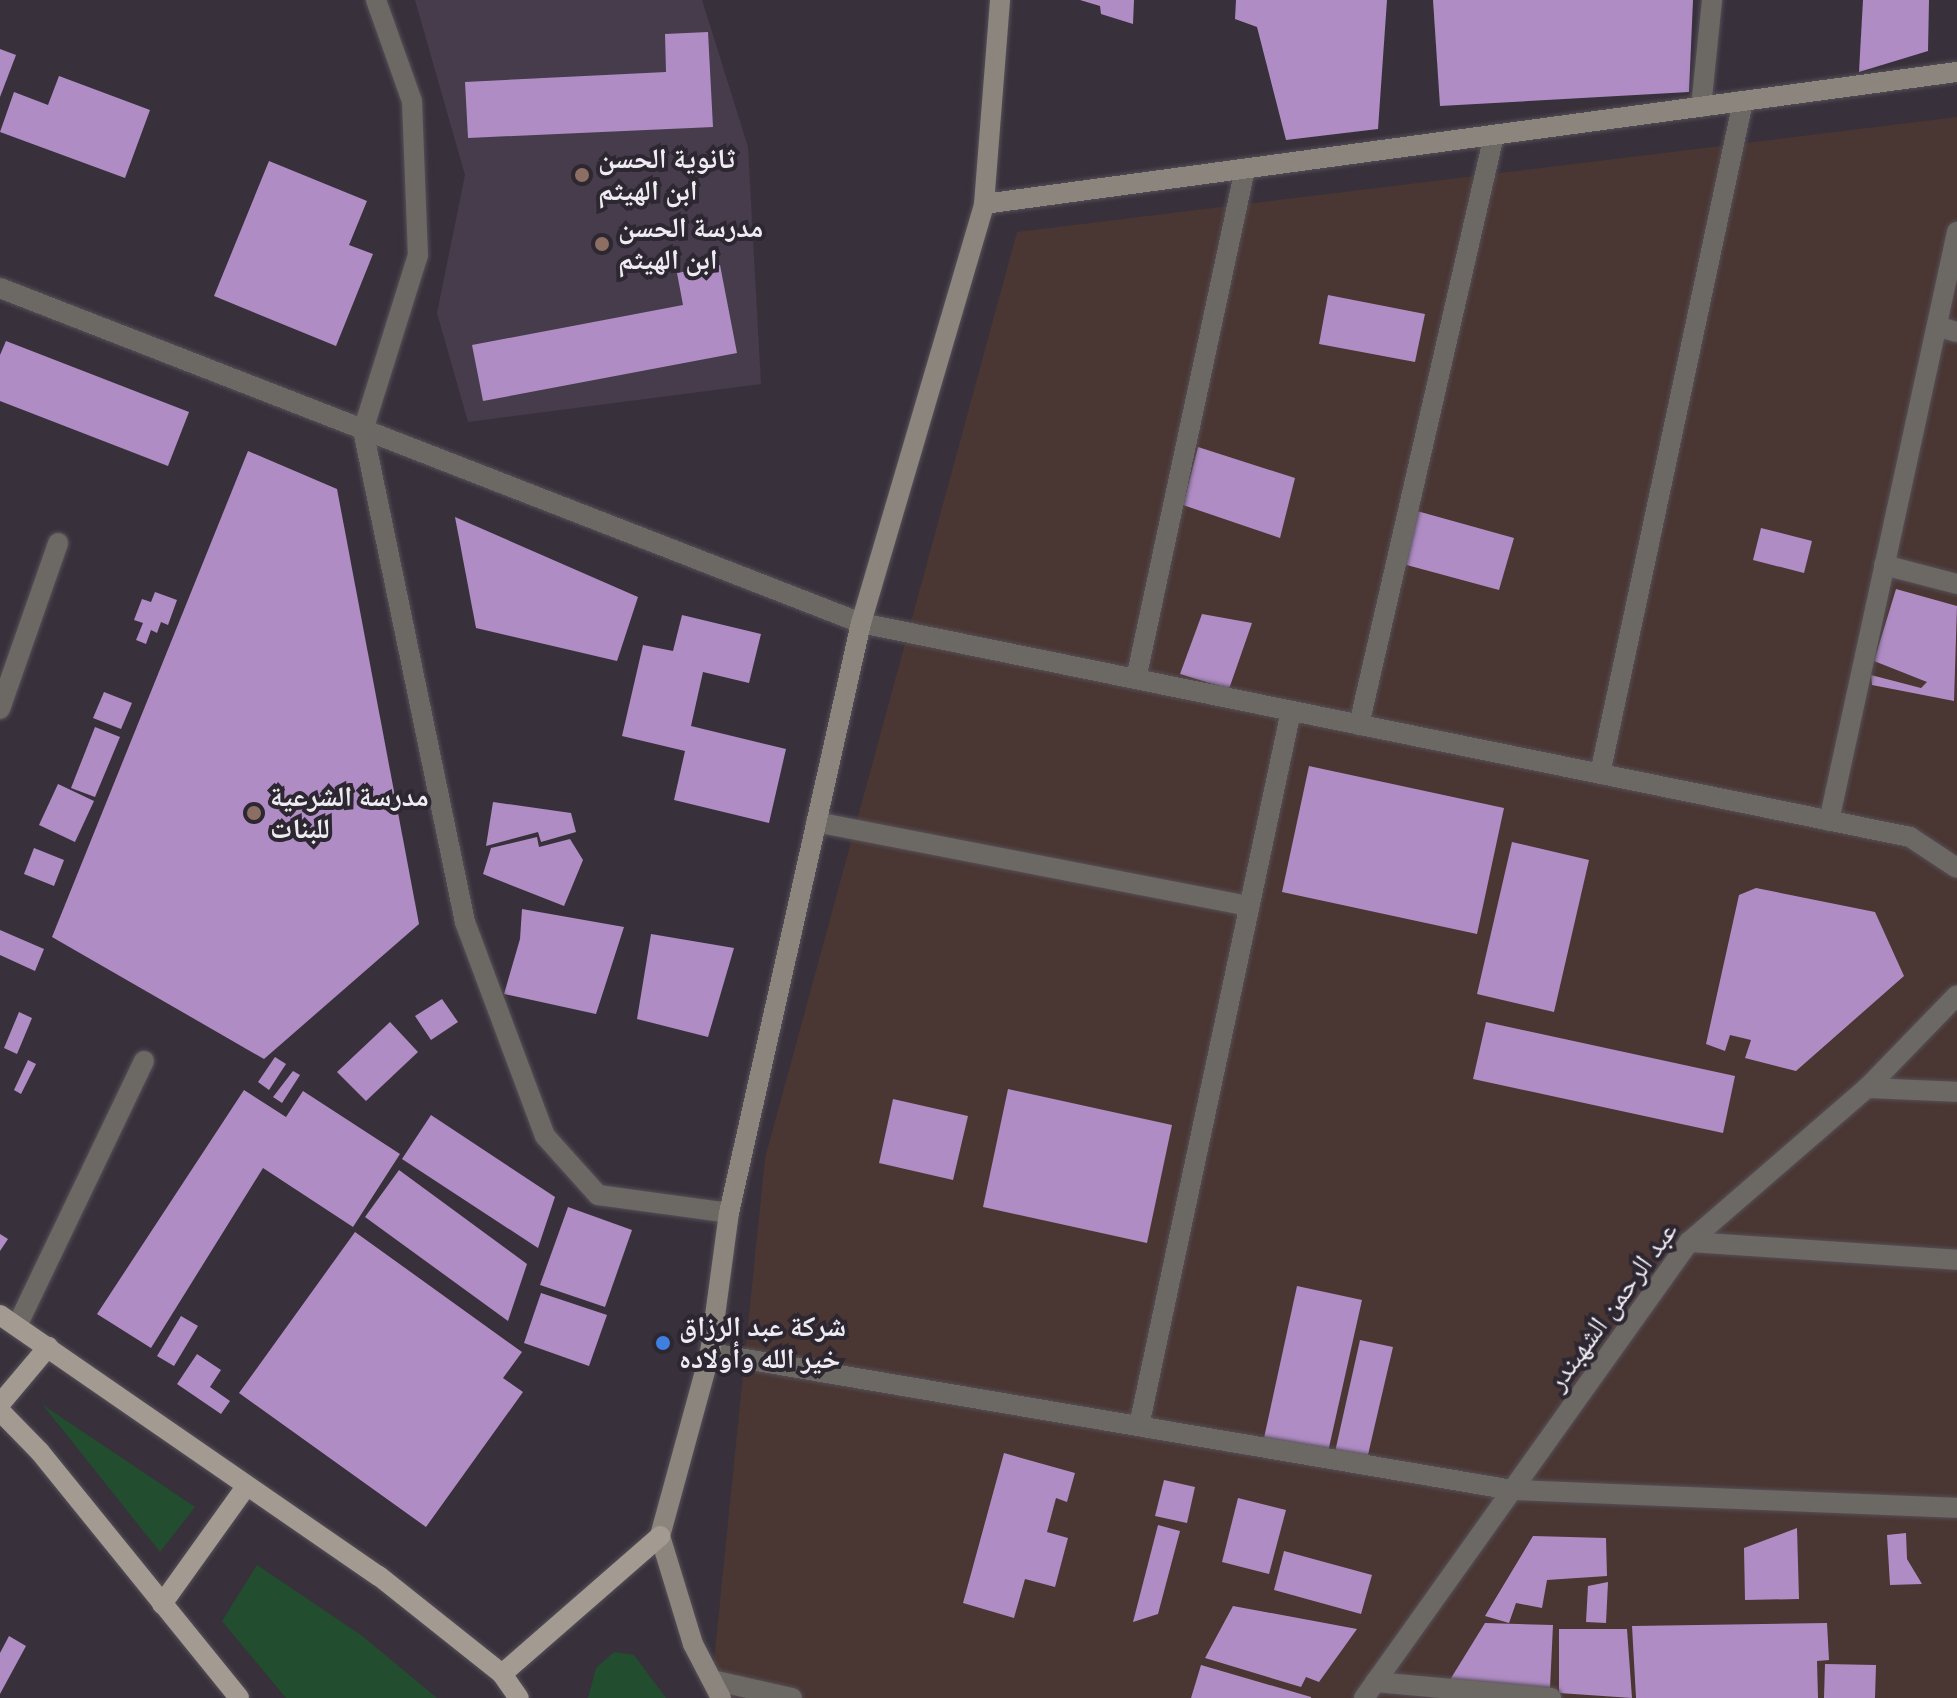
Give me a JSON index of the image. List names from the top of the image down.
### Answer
{
  "streets": {
    "street": ["عبد الرحمن الشهبندر"]
  },
  "places": [
    "ثانوية الحسن ابن الهيثم",
    "مدرسة الحسن ابن الهيثم",
    "مدرسة الشرعية للبنات",
    "شركة عبد الرزاق خير الله وأولاده"
  ]
}
